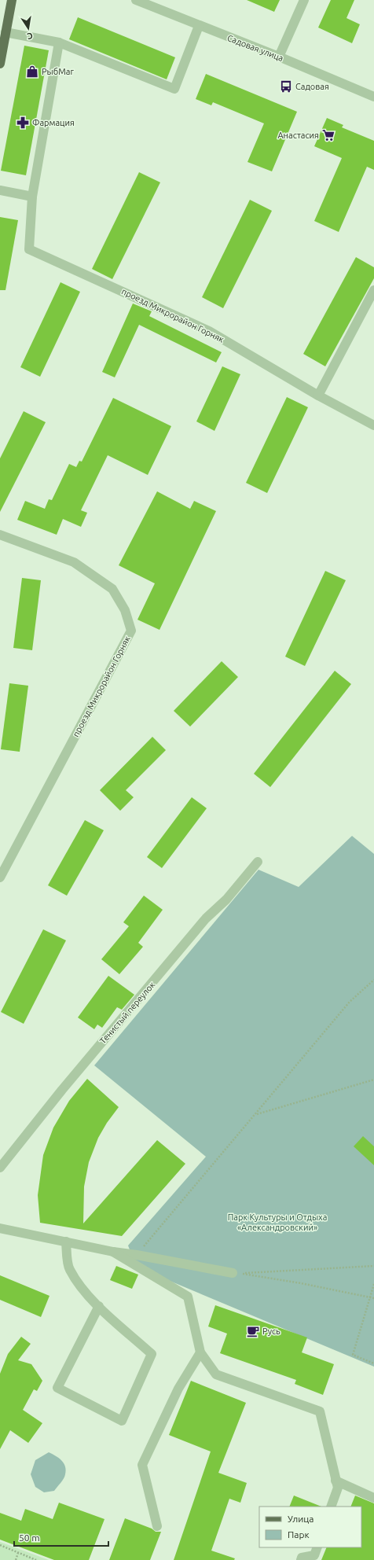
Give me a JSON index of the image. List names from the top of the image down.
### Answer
{
  "streets": {
    "street": ["Садовая улица", "проезд Микрорайон Горняк", "Тенистый переулок"]
  },
  "parks": ["Парк Культуры и Отдыха «Александровский»"],
  "places": {
    "shop": ["РыбМаг"],
    "bus stop": ["Садовая"],
    "pharmacy": ["Фармация"],
    "supermarket": ["Анастасия"],
    "cafe": ["Русь"]
  },
  "legend": ["Улица", "Парк"],
  "scale_bar": "50 m",
  "north": "bottom"
}
